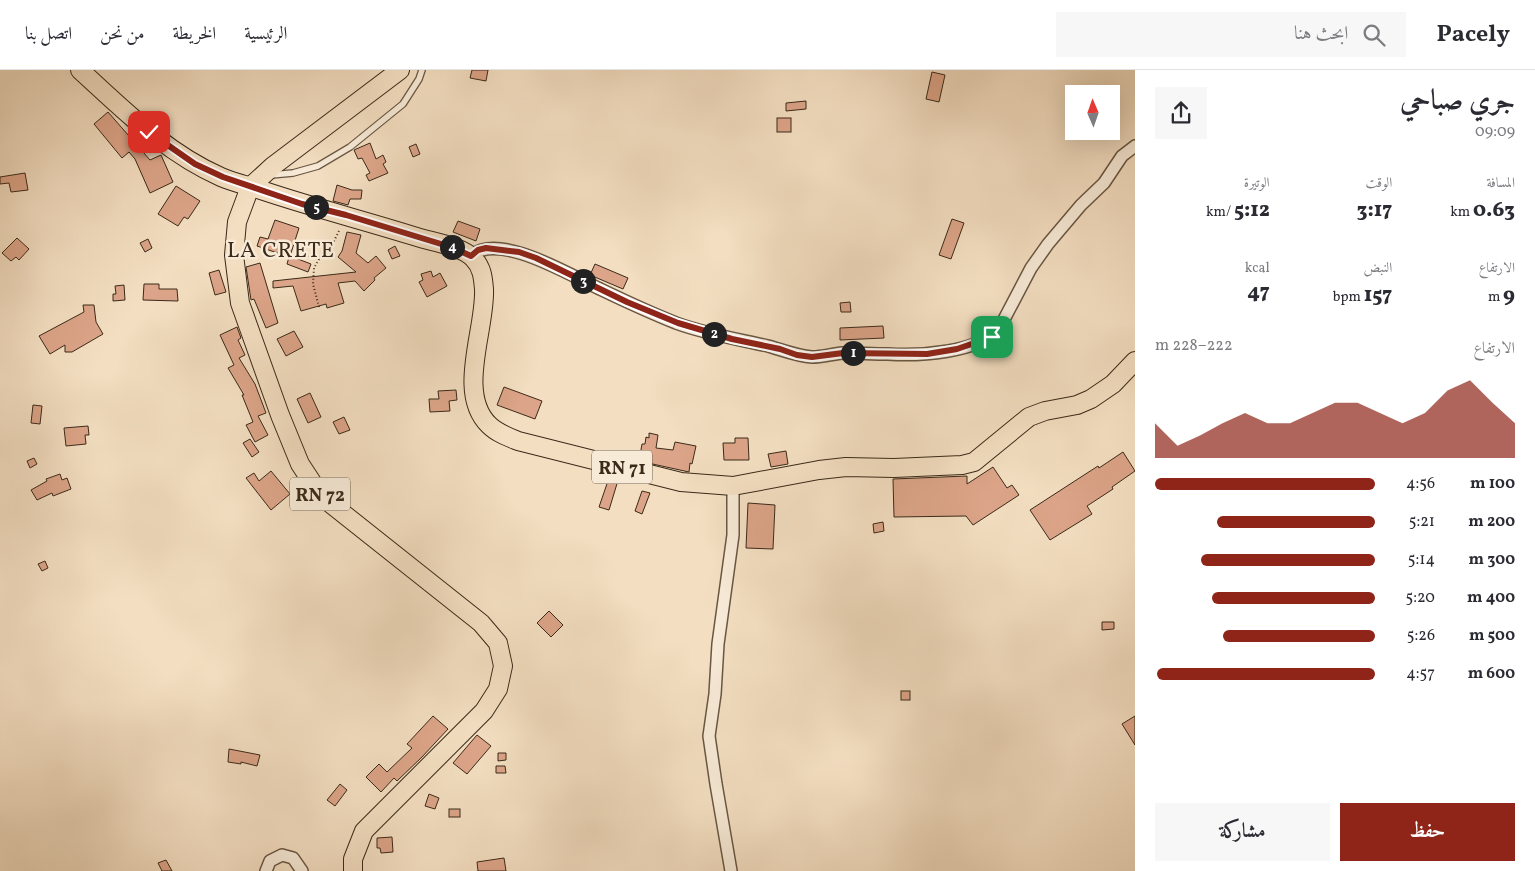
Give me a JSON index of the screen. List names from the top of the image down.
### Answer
{
  "streets": {
    "main road": ["RN 71", "RN 72"]
  },
  "districts": ["LA CRETE"],
  "north": "top",
  "page": {
    "header": "Pacely",
    "search": "ابحث هنا",
    "nav": [
      "الرئيسية",
      "الخريطة",
      "من نحن",
      "اتصل بنا"
    ],
    "heading": ["جري صباحي", "09:09"],
    "stats": [
      ["المسافة", "0.63 km"],
      ["الوقت", "3:17"],
      ["الوتيرة", "5:12 /km"],
      ["الارتفاع", "9 m"],
      ["النبض", "157 bpm"],
      ["kcal", "47"]
    ],
    "pins": [
      "5",
      "4",
      "3",
      "2",
      "1"
    ],
    "chart": ["الارتفاع", "222–228 m"],
    "list": [
      {
        "name": "100 m",
        "note": "4:56"
      },
      {
        "name": "200 m",
        "note": "5:21"
      },
      {
        "name": "300 m",
        "note": "5:14"
      },
      {
        "name": "400 m",
        "note": "5:20"
      },
      {
        "name": "500 m",
        "note": "5:26"
      },
      {
        "name": "600 m",
        "note": "4:57"
      }
    ],
    "buttons": ["حفظ", "مشاركة"]
  }
}
